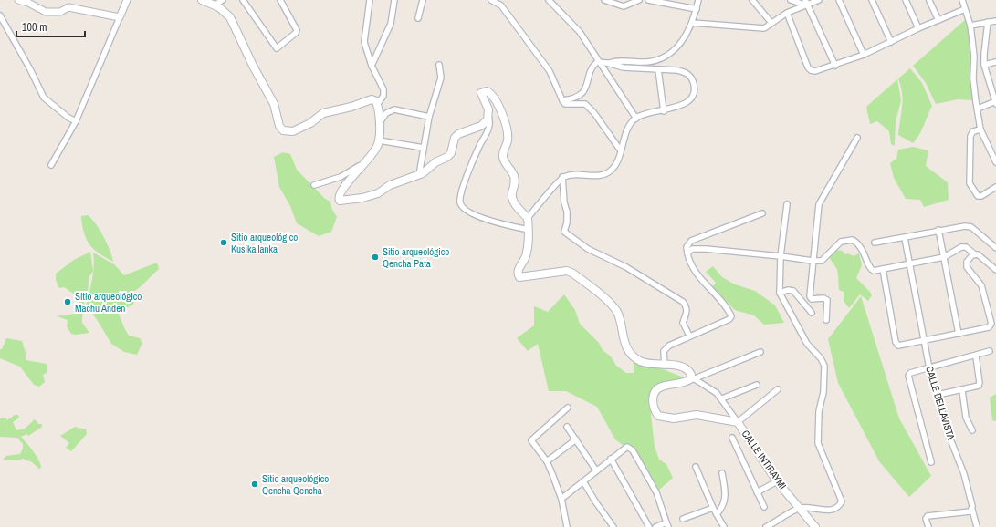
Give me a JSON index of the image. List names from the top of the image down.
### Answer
{
  "streets": {
    "main road": ["CALLE INTIRAYMI"],
    "street": ["CALLE BELLAVISTA"]
  },
  "places": [
    "Sitio arqueológico Kusikallanka",
    "Sitio arqueológico Qencha Pata",
    "Sitio arqueológico Machu Anden",
    "Sitio arqueológico Qencha Qencha"
  ],
  "scale_bar": "100 m"
}
